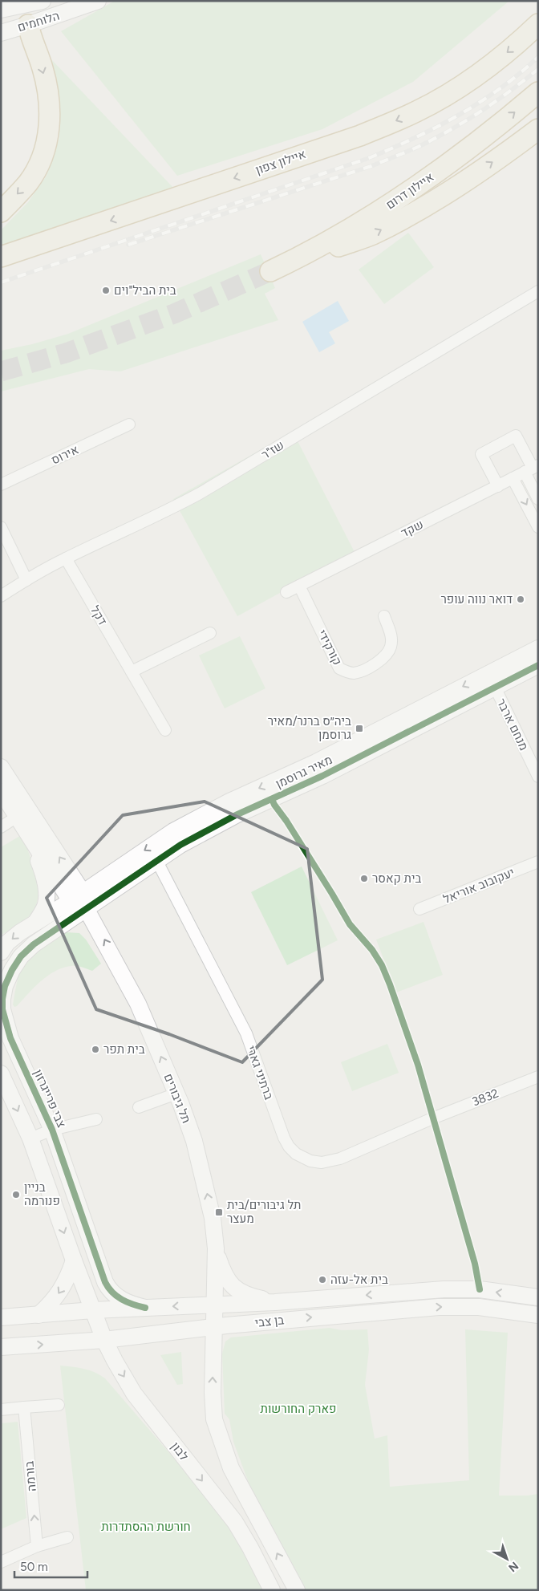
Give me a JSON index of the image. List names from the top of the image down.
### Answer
{
  "streets": {
    "highway": ["איילון צפון", "איילון דרום"],
    "street": [
      "הלוחמים",
      "שז\"ר",
      "אירוס",
      "שקד",
      "דקל",
      "קורקידי",
      "מנחם ארבר",
      "מאיר גרוסמן",
      "יעקובוב אוריאל",
      "ברתיני גארי",
      "3832",
      "צבי פרייגרזון",
      "תל גיבורים",
      "בן צבי",
      "לבון",
      "בורמה"
    ]
  },
  "crossings": [
    ["שז\"ר", "דקל"],
    ["שקד", "קורקידי"],
    ["מנחם ארבר", "מאיר גרוסמן"],
    ["מאיר גרוסמן", "ברתיני גארי"],
    ["מאיר גרוסמן", "צבי פרייגרזון"],
    ["מאיר גרוסמן", "תל גיבורים"],
    ["ברתיני גארי", "3832"],
    ["צבי פרייגרזון", "תל גיבורים"],
    ["צבי פרייגרזון", "בן צבי"],
    ["תל גיבורים", "בן צבי"],
    ["בן צבי", "לבון"]
  ],
  "one_way": ["איילון צפון", "בורמה"],
  "parks": ["פארק החורשות", "חורשת ההסתדרות"],
  "places": {
    "other": [
      "בית הביל\"וים",
      "דואר נווה עופר",
      "בית קאסר",
      "בית תפר",
      "בניין פנורמה",
      "בית אל-עזה"
    ],
    "transit": ["ביה״ס ברנר/מאיר גרוסמן", "תל גיבורים/בית מעצר"]
  },
  "scale_bar": "50 m",
  "north": "bottom right"
}
